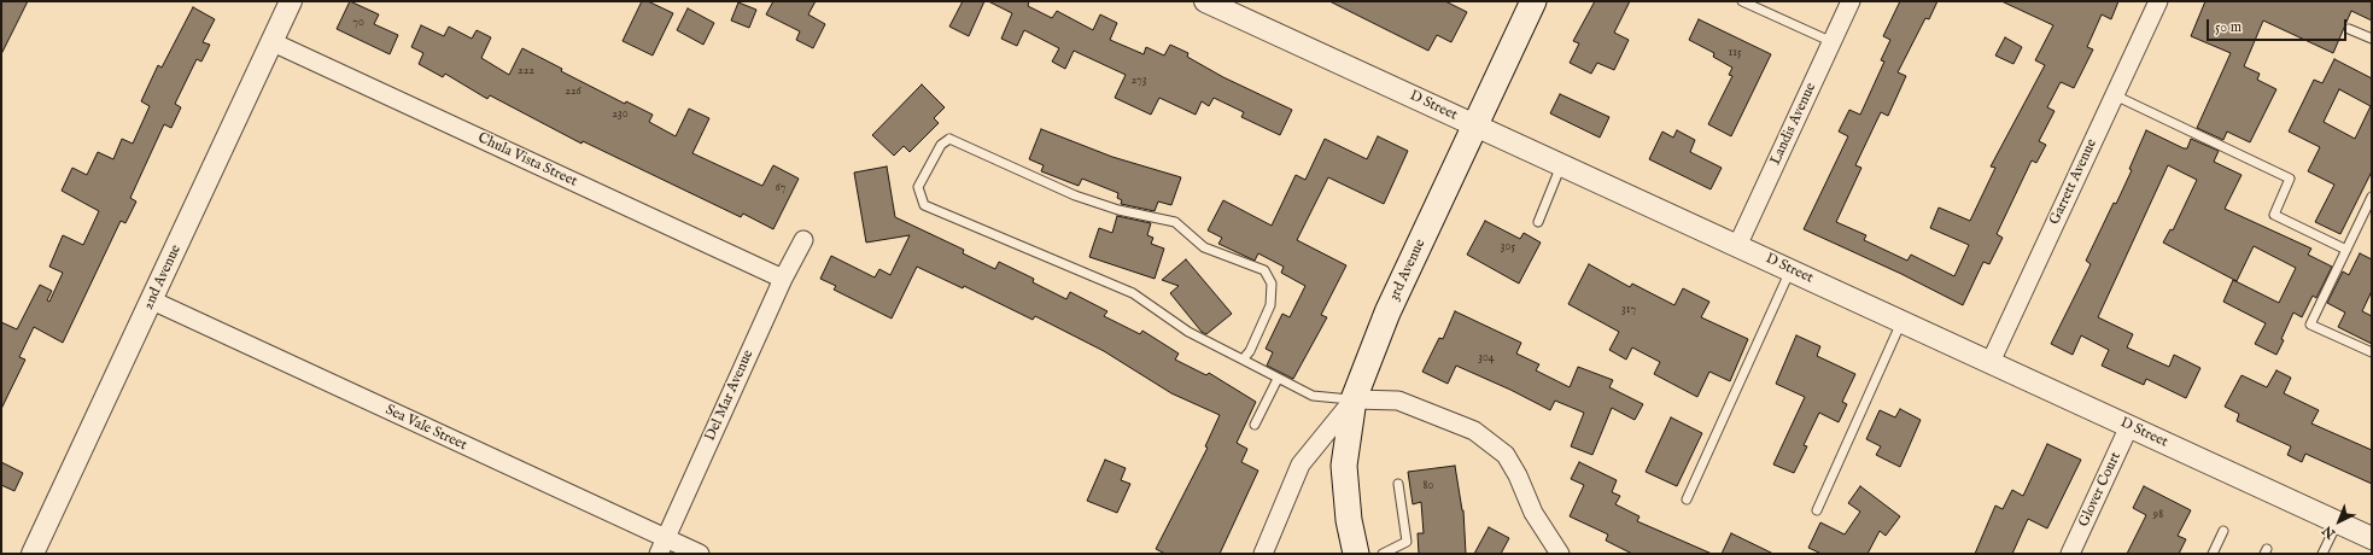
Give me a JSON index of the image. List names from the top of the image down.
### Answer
{
  "streets": {
    "main road": ["3rd Avenue"],
    "street": [
      "D Street",
      "Landis Avenue",
      "Chula Vista Street",
      "Garrett Avenue",
      "2nd Avenue",
      "Del Mar Avenue",
      "Sea Vale Street",
      "Glover Court"
    ]
  },
  "crossings": [
    ["D Street", "Landis Avenue"],
    ["D Street", "Garrett Avenue"],
    ["D Street", "3rd Avenue"],
    ["D Street", "Glover Court"],
    ["Chula Vista Street", "2nd Avenue"],
    ["Chula Vista Street", "Del Mar Avenue"],
    ["2nd Avenue", "Sea Vale Street"],
    ["Del Mar Avenue", "Sea Vale Street"]
  ],
  "house_numbers": [
    "70",
    "115",
    "222",
    "273",
    "226",
    "230",
    "67",
    "305",
    "317",
    "304",
    "80",
    "98"
  ],
  "scale_bar": "50 m",
  "north": "bottom left"
}
